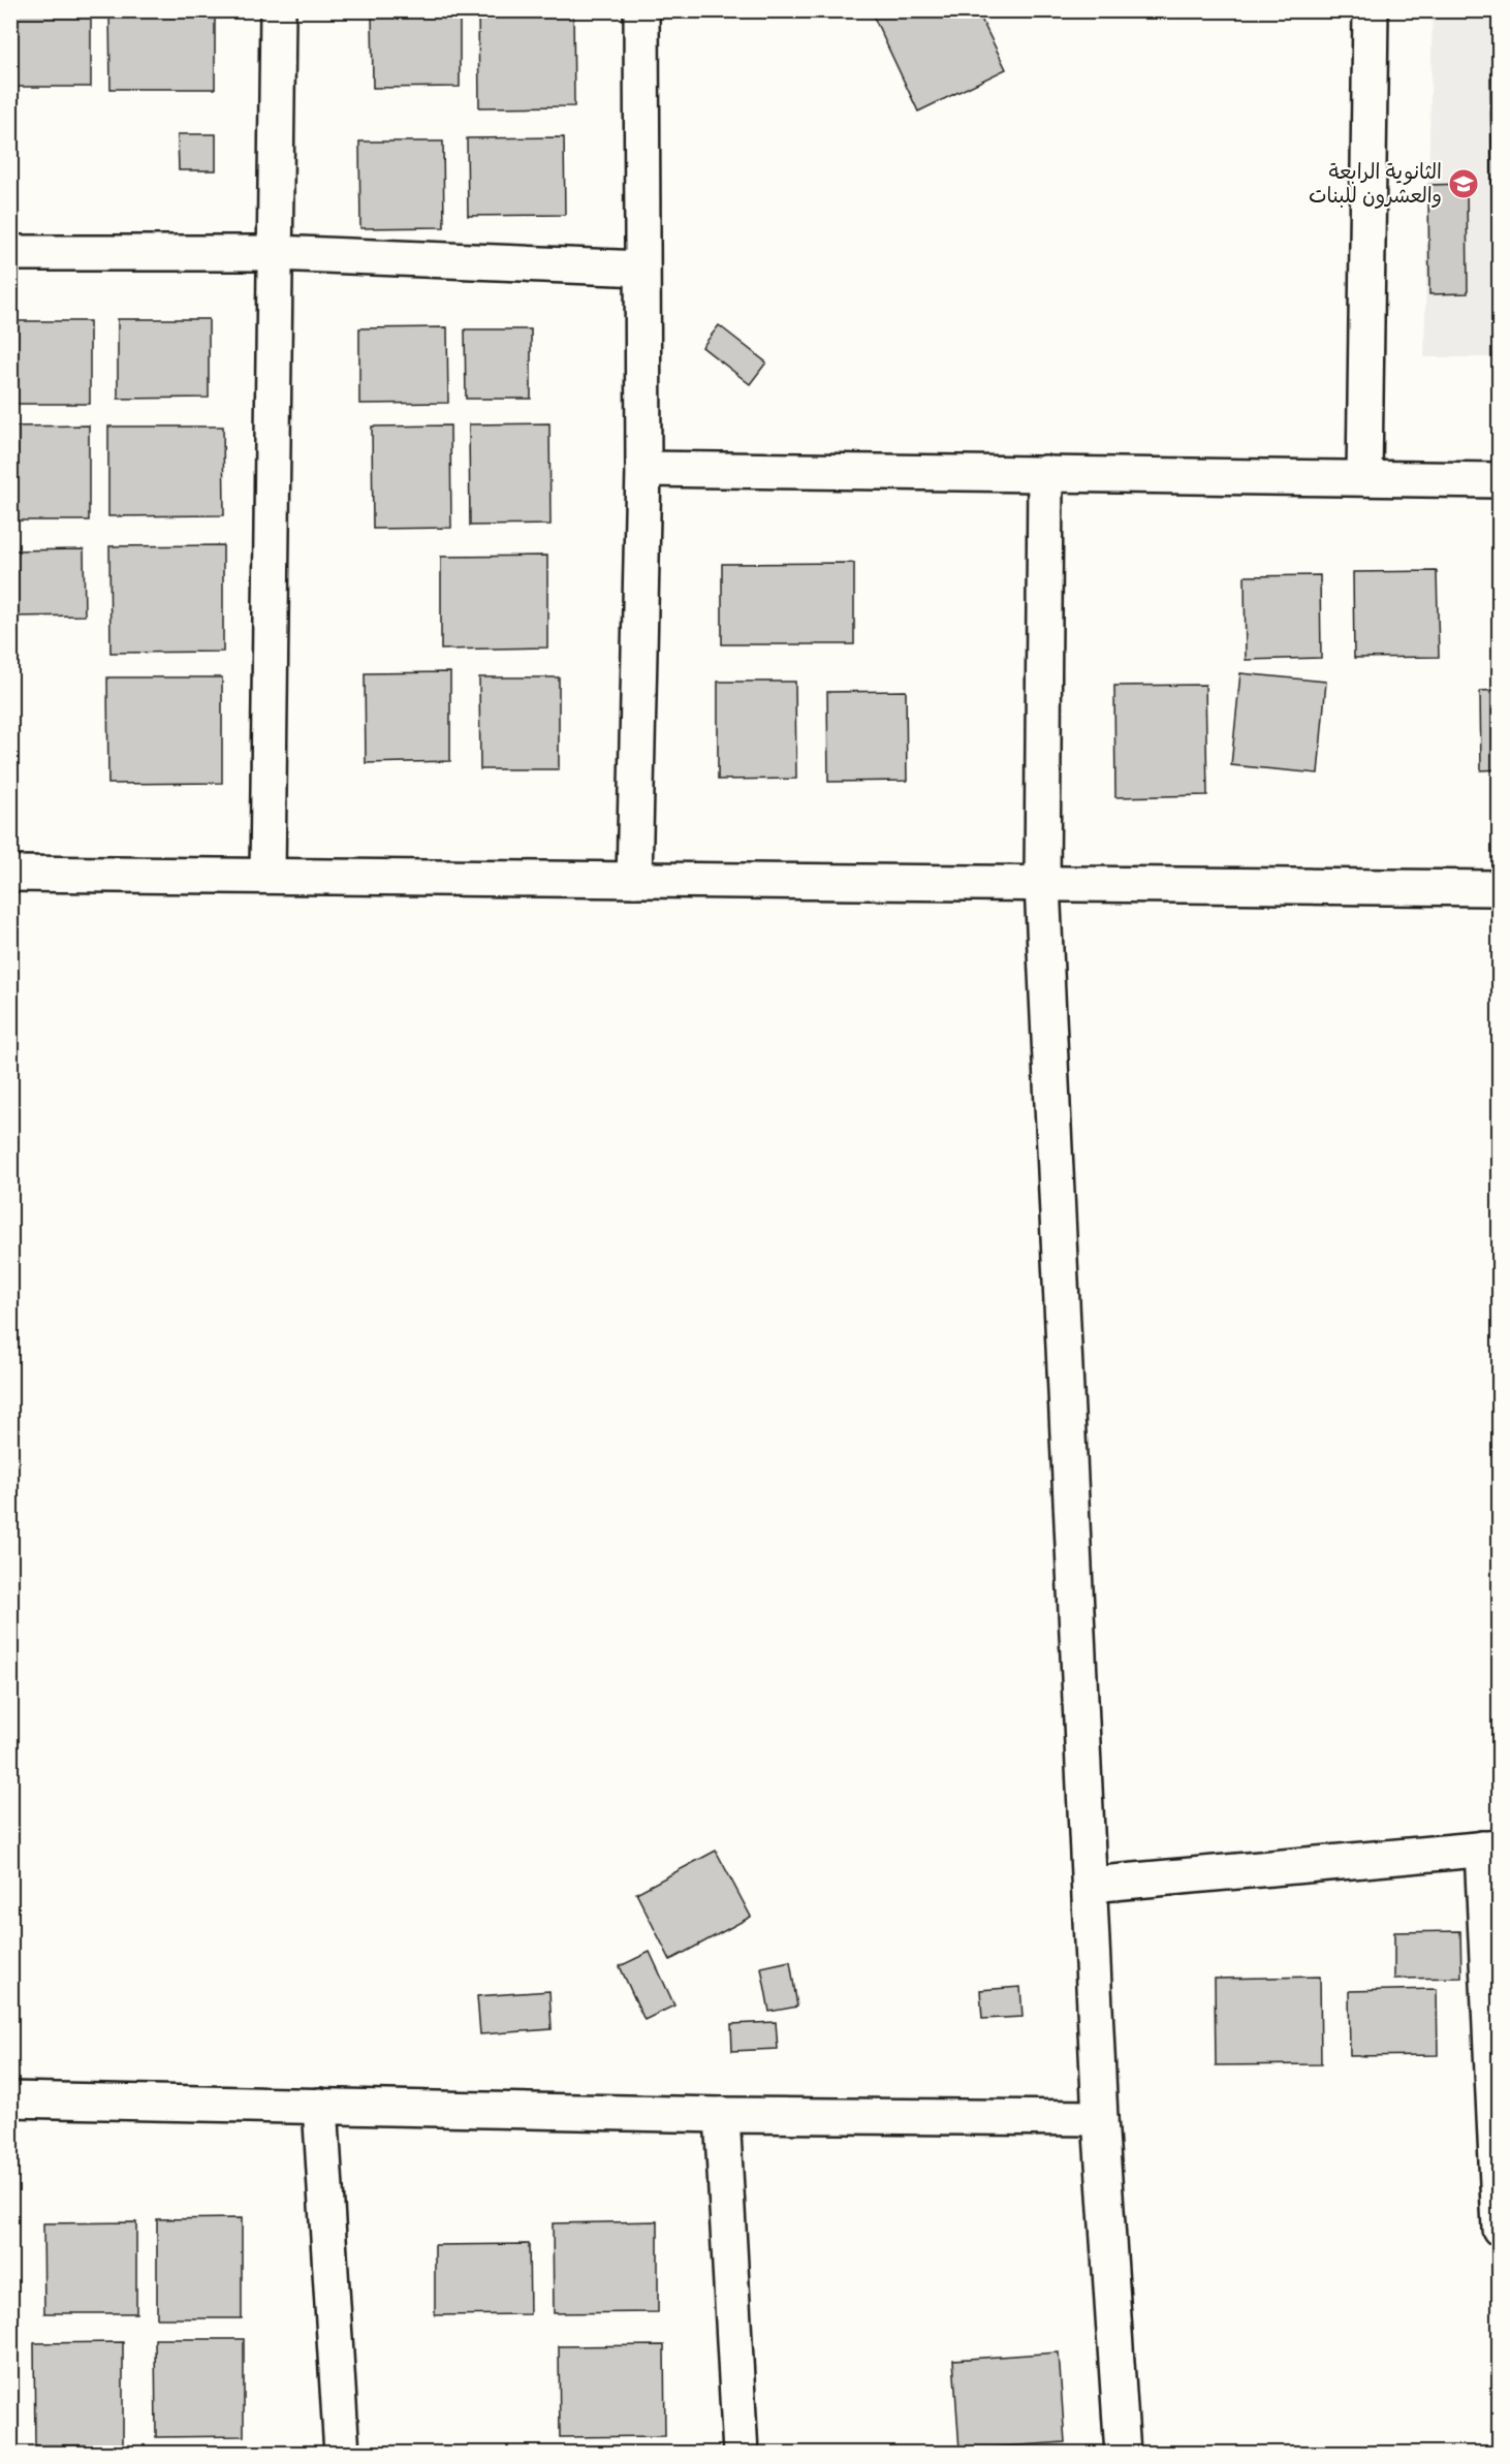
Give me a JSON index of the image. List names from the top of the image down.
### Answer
{
  "places": {
    "school or university": ["الثانوية الرابعة والعشرون للبنات"]
  }
}
